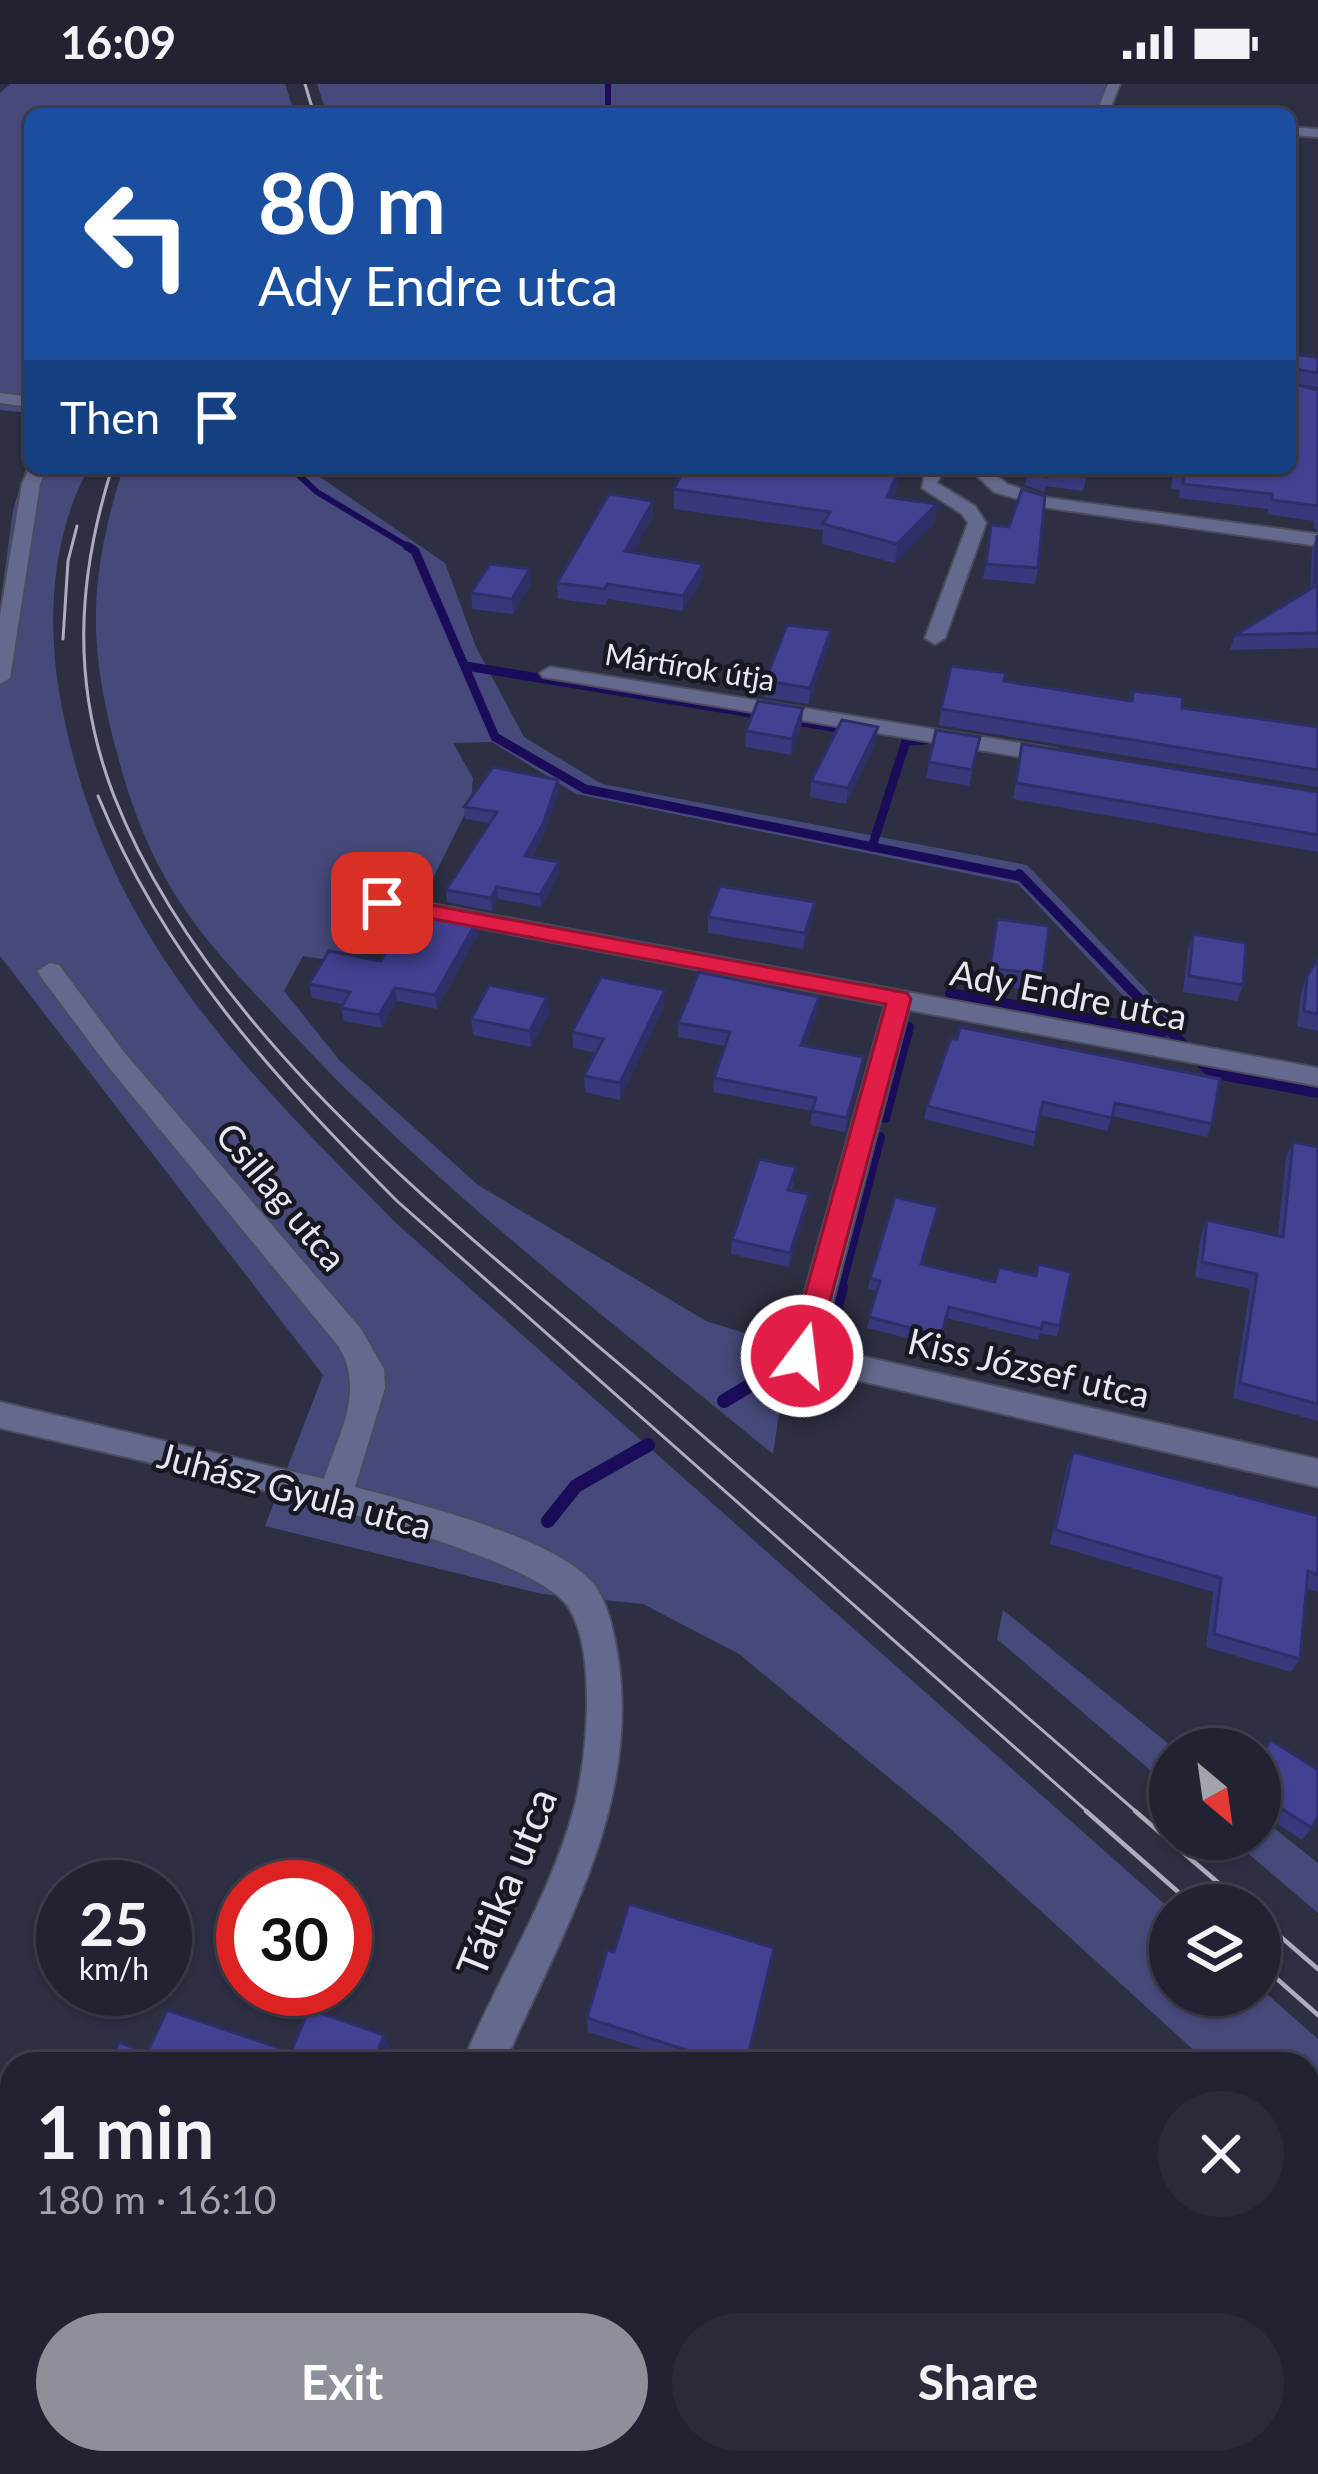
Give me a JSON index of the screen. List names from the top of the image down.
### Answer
{
  "streets": {
    "street": [
      "Mártírok útja",
      "Ady Endre utca",
      "Csillag utca",
      "Kiss József utca",
      "Juhász Gyula utca",
      "Tátika utca"
    ]
  },
  "crossings": [
    ["Ady Endre utca", "Kiss József utca"],
    ["Csillag utca", "Juhász Gyula utca"],
    ["Juhász Gyula utca", "Tátika utca"]
  ],
  "north": "bottom right",
  "page": {
    "status": "16:09",
    "turn": ["80 m", "Ady Endre utca"],
    "then": "Then",
    "speed": "25 km/h",
    "limit": "30",
    "heading": ["1 min", "180 m · 16:10"],
    "buttons": ["Exit", "Share"]
  }
}
